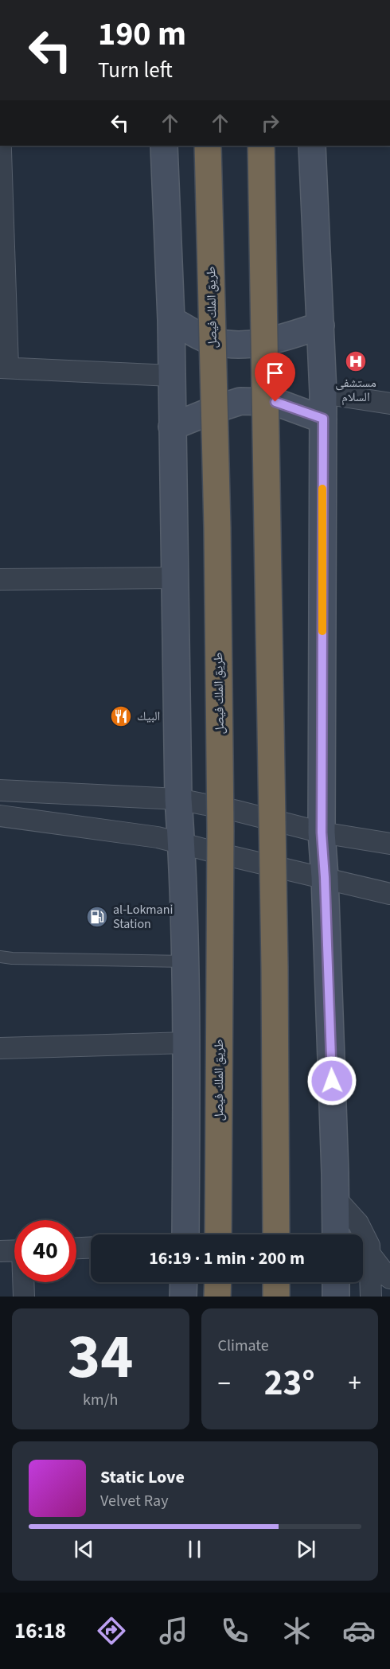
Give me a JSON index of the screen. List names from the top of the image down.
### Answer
{
  "streets": {
    "highway": ["طريق الملك فيصل"]
  },
  "places": {
    "hospital": ["مستشفى السلام"],
    "restaurant": ["البيك"],
    "fuel station": ["al-Lokmani Station"]
  },
  "page": {
    "turn": ["190 m", "Turn left"],
    "limit": "40",
    "trip": "16:19 · 1 min · 200 m",
    "tile": [
      ["34", "km/h"],
      "Climate"
    ],
    "heat": ["−", "23°", "+"],
    "song": ["Static Love", "Velvet Ray"],
    "tabs": "16:18"
  }
}
